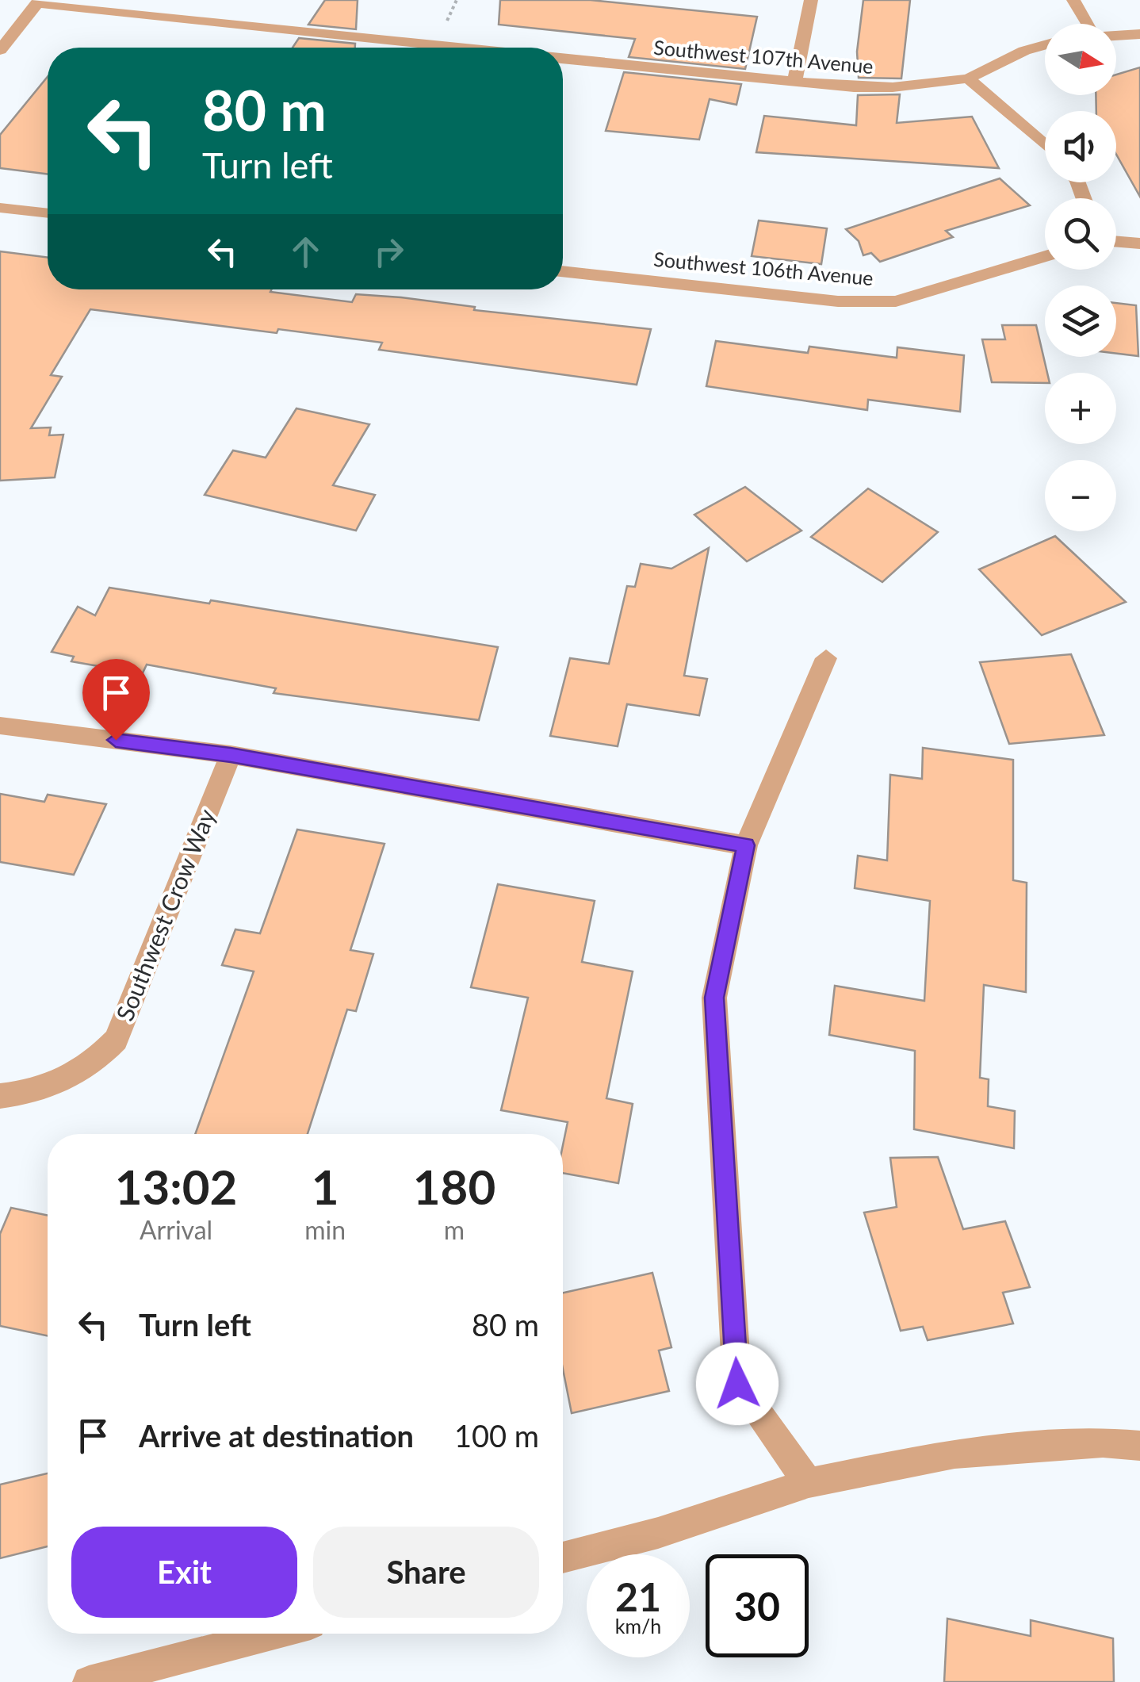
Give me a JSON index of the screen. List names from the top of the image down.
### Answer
{
  "streets": {
    "street": ["Southwest 107th Avenue", "Southwest 106th Avenue", "Southwest Crow Way"]
  },
  "north": "right",
  "page": {
    "map_buttons": ["+", "−"],
    "turn": ["80 m", "Turn left"],
    "eta": [
      "13:02",
      "Arrival",
      "1",
      "min",
      "180",
      "m"
    ],
    "list": [
      {
        "name": "Turn left",
        "value": "80 m"
      },
      {
        "name": "Arrive at destination",
        "value": "100 m"
      }
    ],
    "buttons": ["Exit", "Share"],
    "speed": "21 km/h",
    "limit": "30"
  }
}
